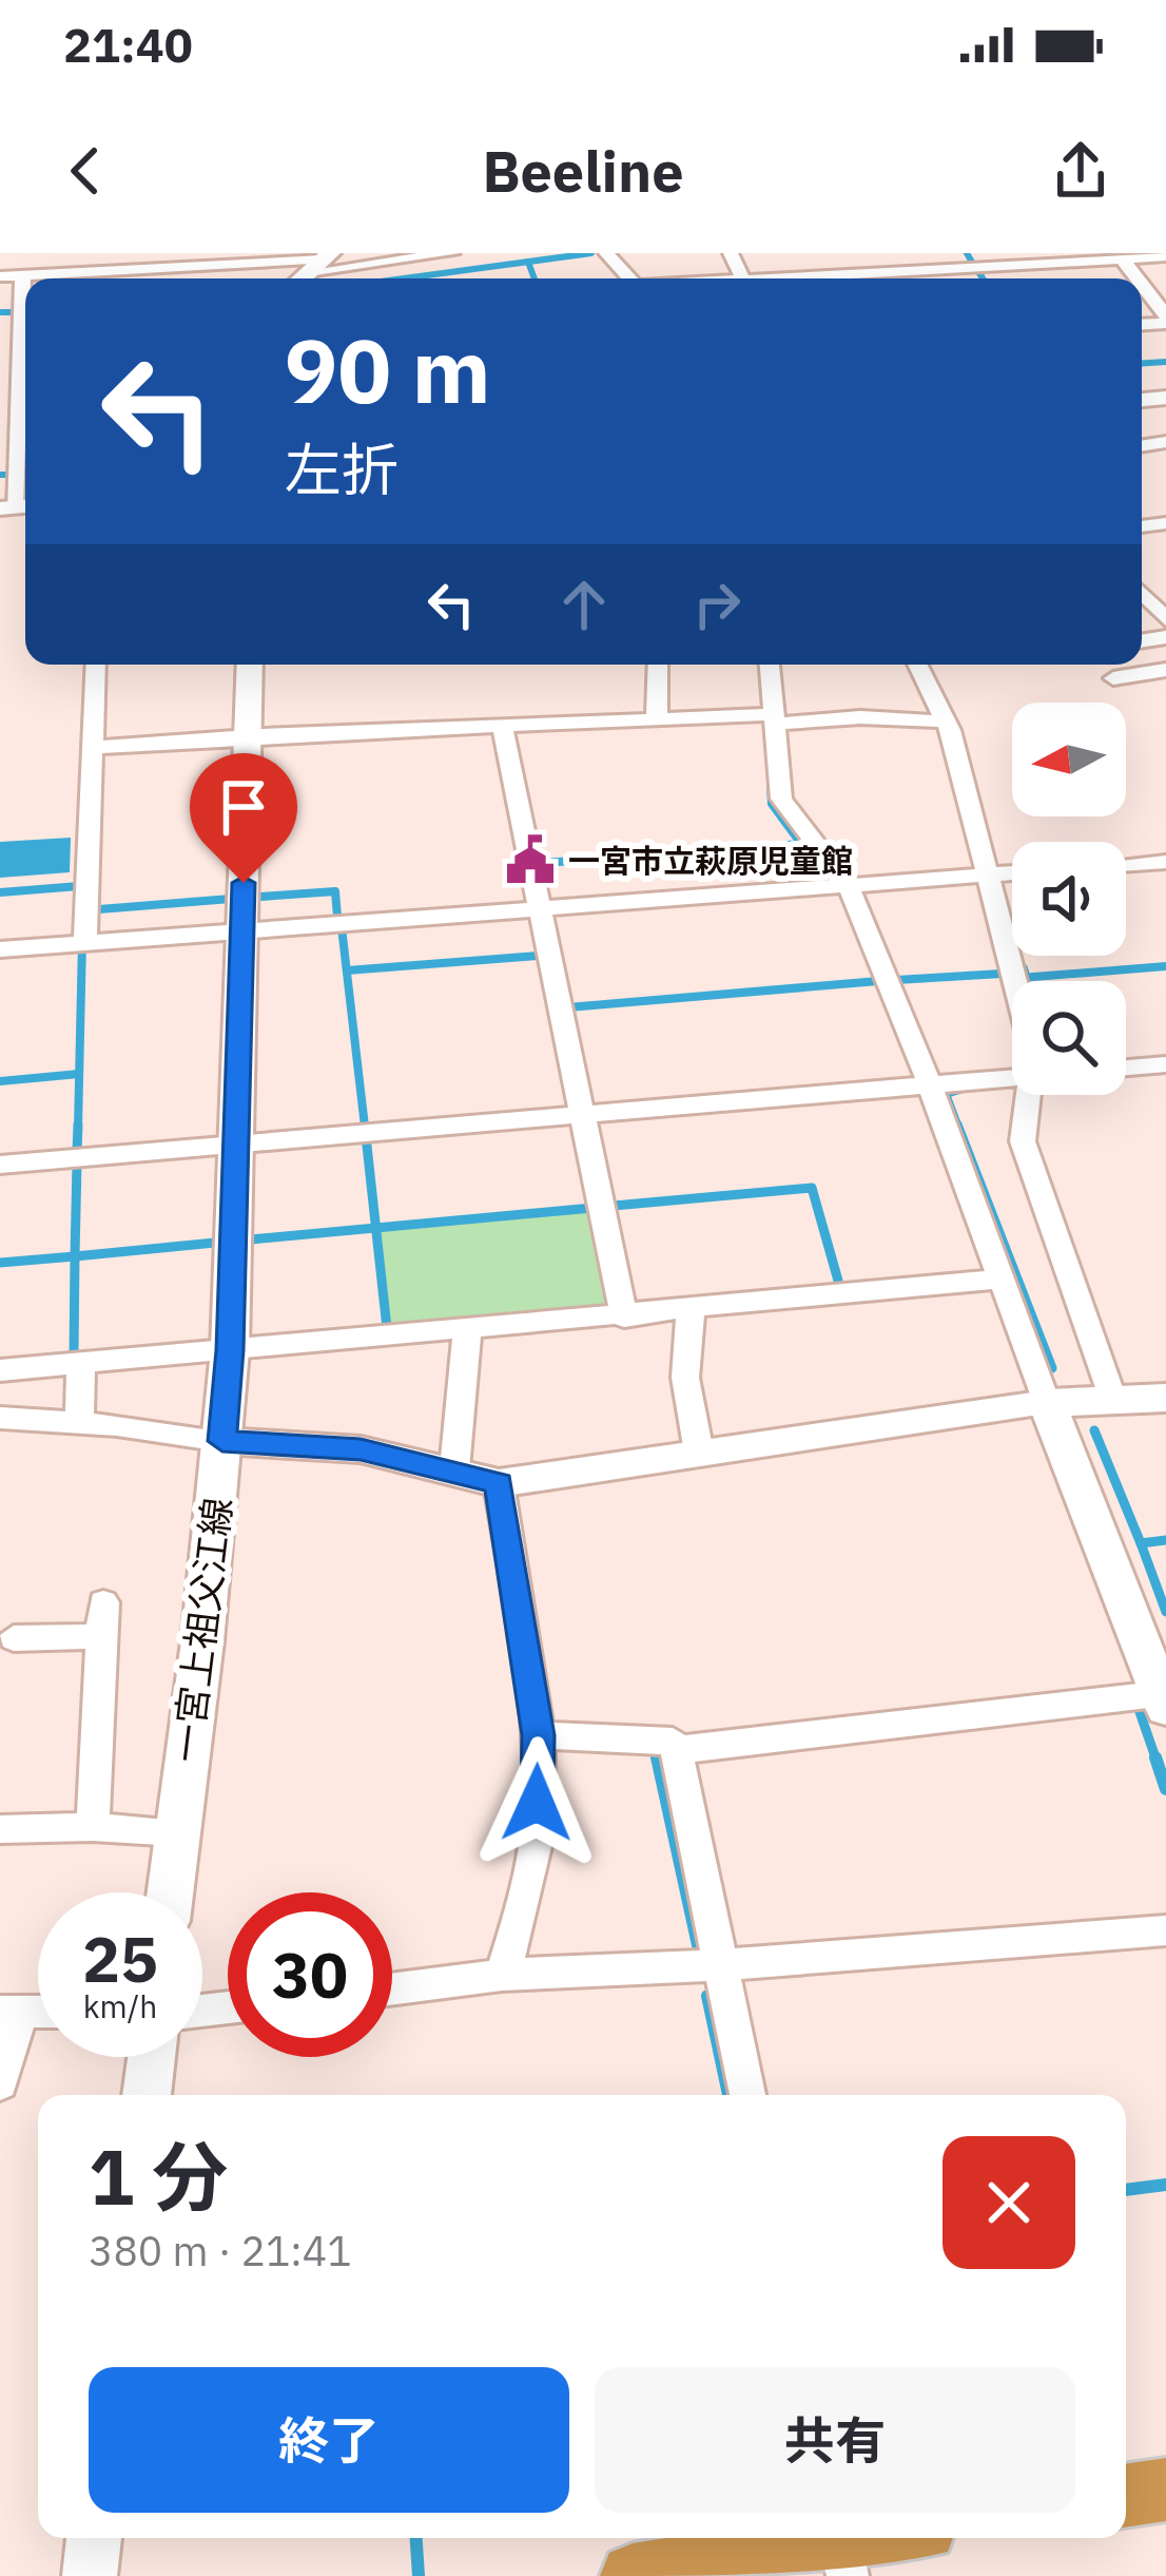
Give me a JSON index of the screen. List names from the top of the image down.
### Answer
{
  "streets": {
    "main road": ["一宮上祖父江線"]
  },
  "places": {
    "public building": ["一宮市立萩原児童館"]
  },
  "north": "left",
  "page": {
    "status": "21:40",
    "header": "Beeline",
    "turn": ["90 m", "左折"],
    "speed": "25 km/h",
    "limit": "30",
    "heading": ["1 分", "380 m · 21:41"],
    "buttons": ["終了", "共有"]
  }
}
